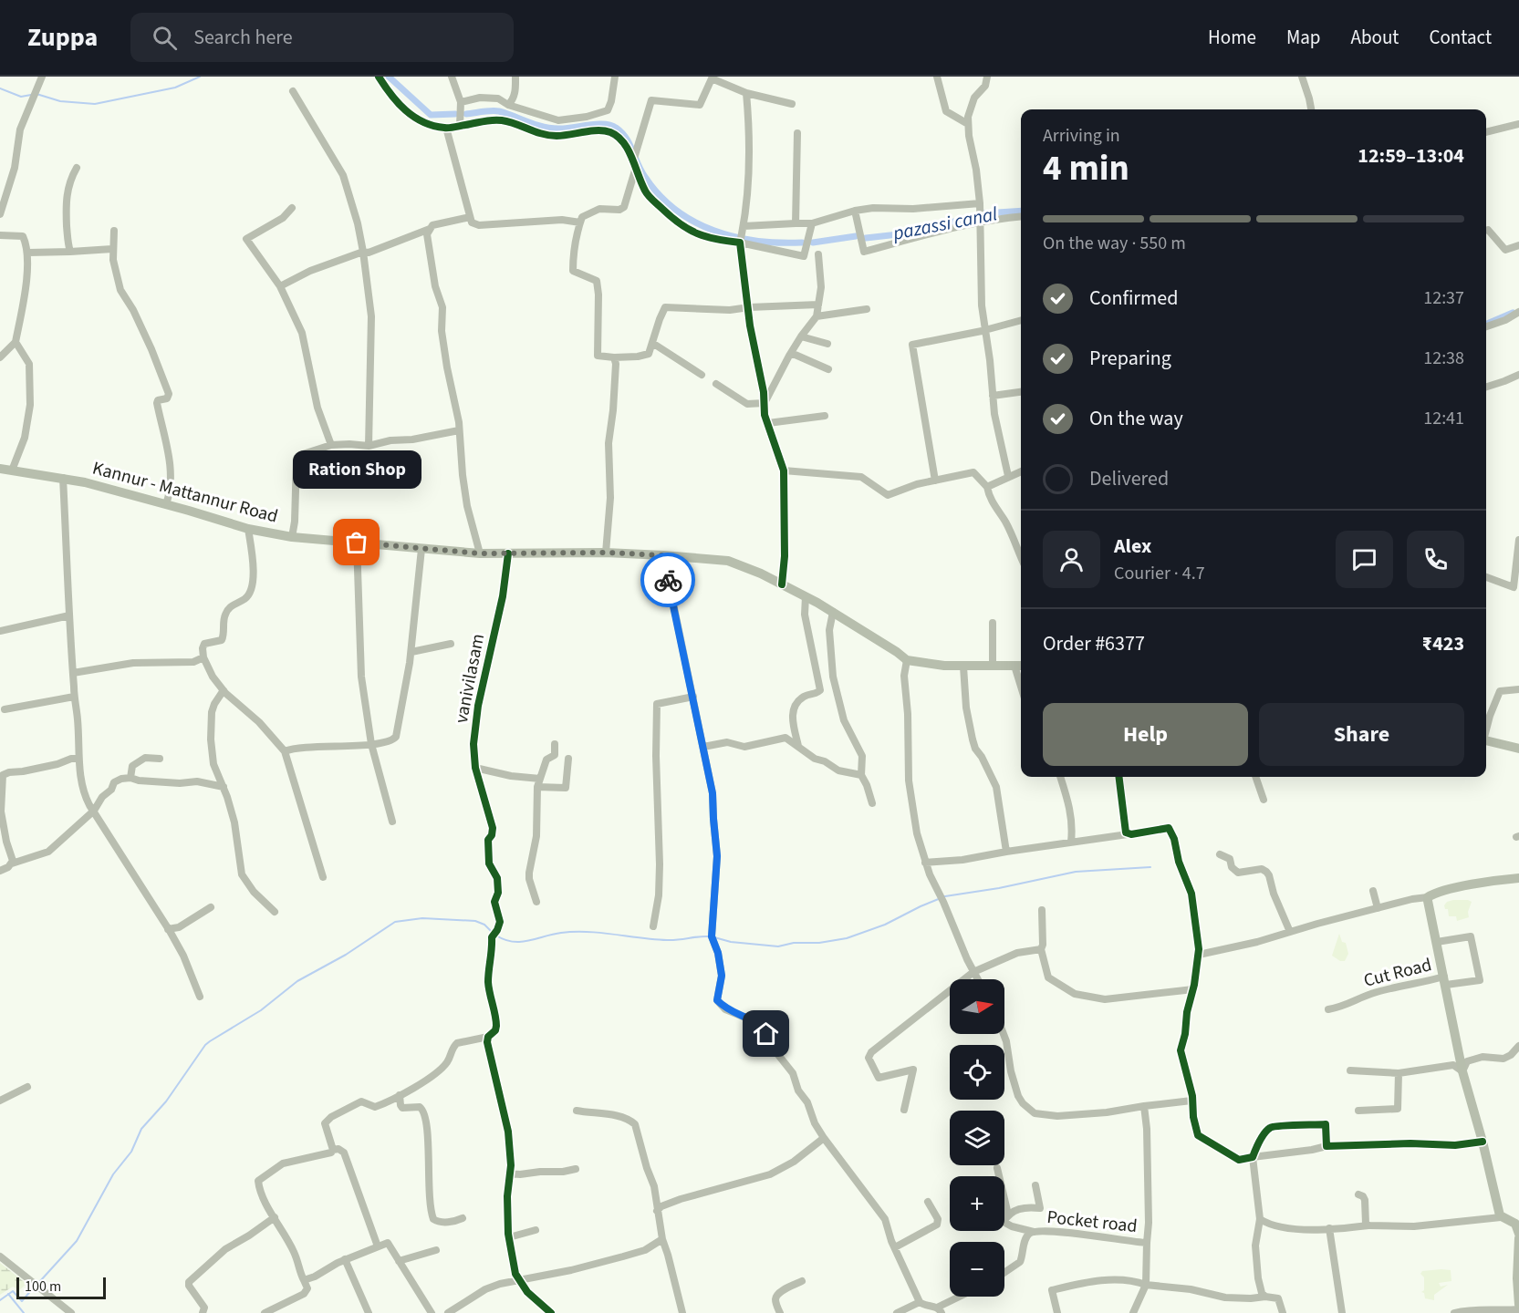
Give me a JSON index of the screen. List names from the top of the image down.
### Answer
{
  "streets": {
    "main road": ["Kannur - Mattannur Road"],
    "street": ["vanivilasam", "Cut Road", "Pocket road"]
  },
  "crossings": [
    ["Kannur - Mattannur Road", "vanivilasam"]
  ],
  "water": ["pazassi canal"],
  "places": ["Ration Shop"],
  "scale_bar": "100 m",
  "north": "right",
  "page": {
    "header": "Zuppa",
    "search": "Search here",
    "nav": [
      "Home",
      "Map",
      "About",
      "Contact"
    ],
    "heading": ["4 min", "Arriving in", "12:59–13:04"],
    "panel": [
      "Alex",
      "Courier · 4.7",
      "Order #6377",
      "₹423"
    ],
    "bar": "On the way · 550 m",
    "list": [
      ["Confirmed", "12:37"],
      ["Preparing", "12:38"],
      ["On the way", "12:41"],
      "Delivered"
    ],
    "bubble": "Ration Shop",
    "buttons": ["Help", "Share"],
    "map_buttons": ["+", "−"],
    "scale": "100 m"
  }
}
